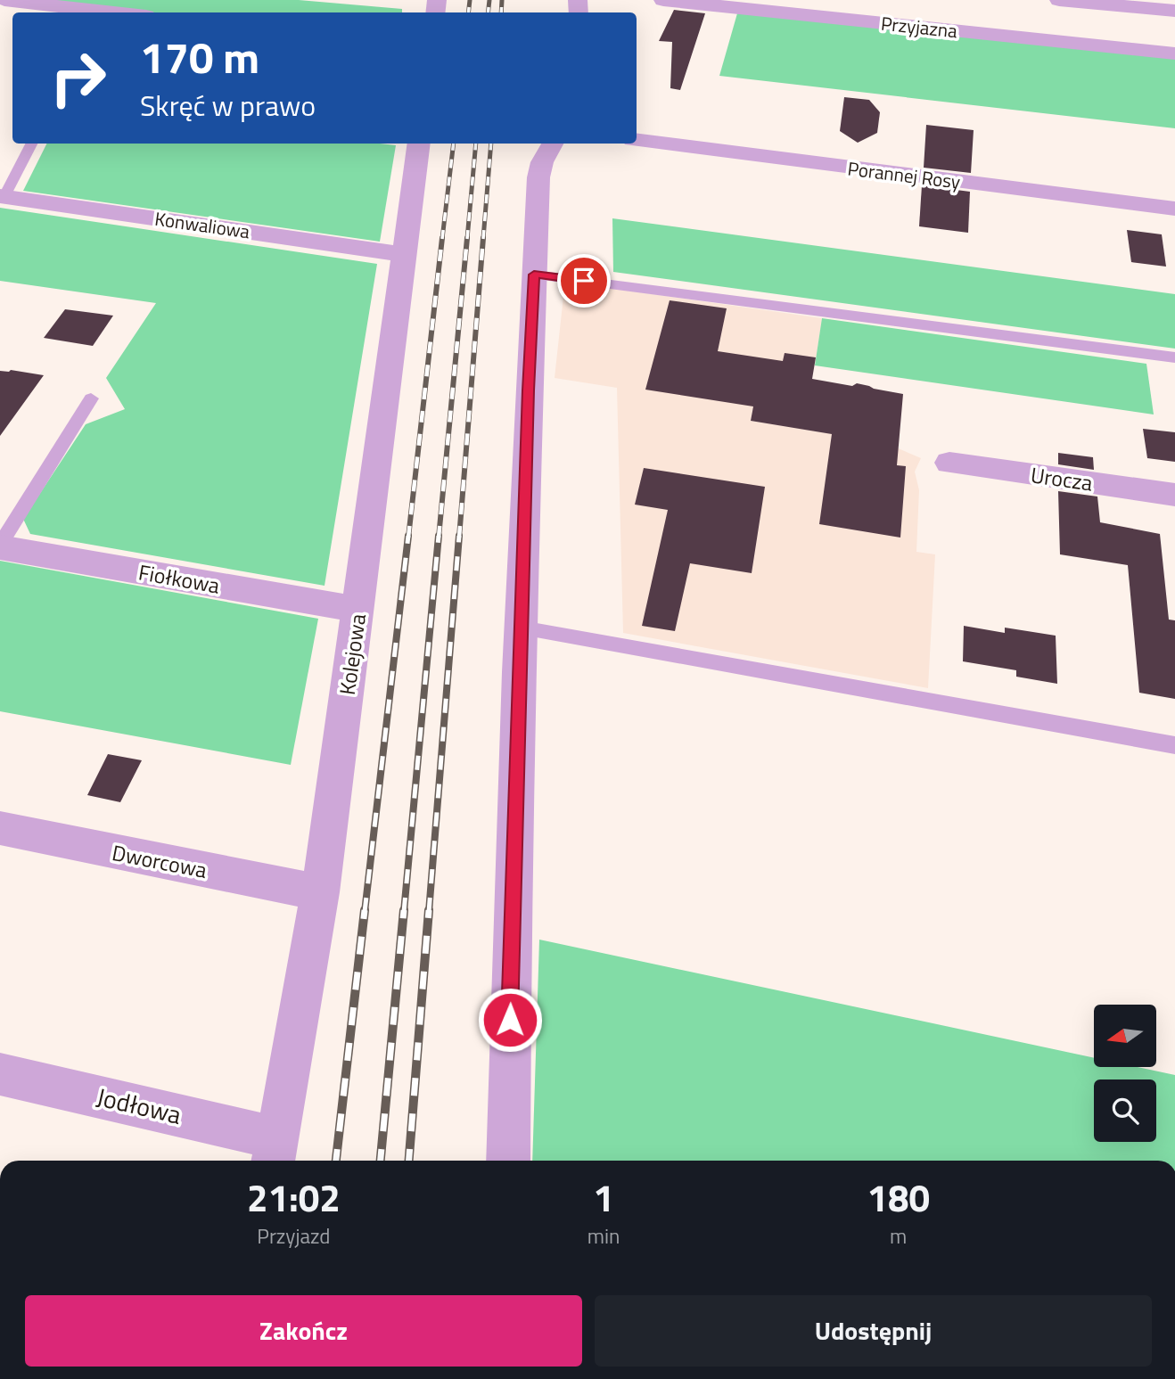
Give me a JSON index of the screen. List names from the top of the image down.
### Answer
{
  "streets": {
    "street": [
      "Przyjazna",
      "Porannej Rosy",
      "Konwaliowa",
      "Urocza",
      "Fiołkowa",
      "Kolejowa",
      "Dworcowa",
      "Jodłowa"
    ]
  },
  "crossings": [
    ["Konwaliowa", "Kolejowa"],
    ["Fiołkowa", "Kolejowa"],
    ["Kolejowa", "Dworcowa"],
    ["Kolejowa", "Jodłowa"]
  ],
  "north": "left",
  "page": {
    "turn": ["170 m", "Skręć w prawo"],
    "eta": [
      "21:02",
      "Przyjazd",
      "1",
      "min",
      "180",
      "m"
    ],
    "buttons": ["Zakończ", "Udostępnij"]
  }
}
